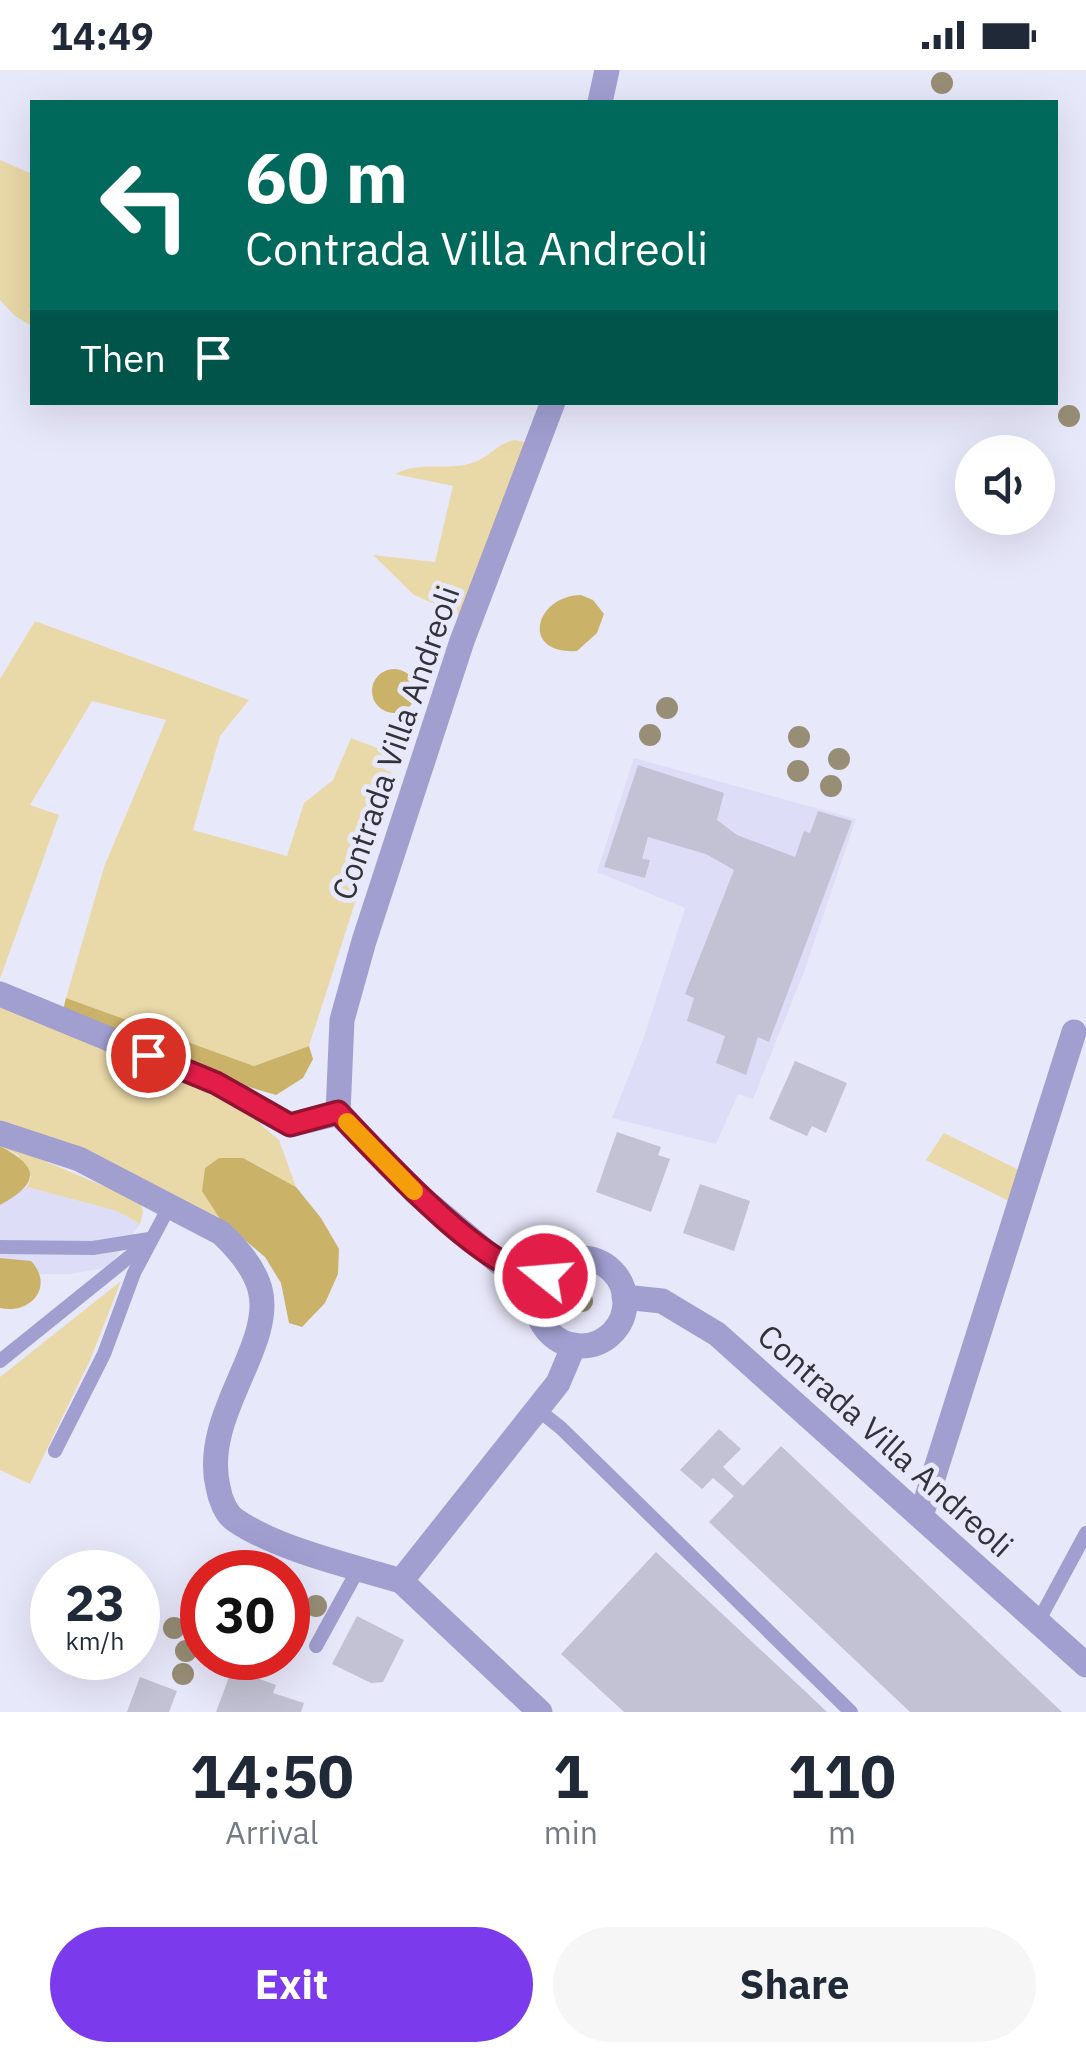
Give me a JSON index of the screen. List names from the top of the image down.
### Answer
{
  "streets": {
    "street": ["Contrada Villa Andreoli"]
  },
  "page": {
    "status": "14:49",
    "turn": ["60 m", "Contrada Villa Andreoli"],
    "then": "Then",
    "speed": "23 km/h",
    "limit": "30",
    "eta": [
      "14:50",
      "Arrival",
      "1",
      "min",
      "110",
      "m"
    ],
    "buttons": ["Exit", "Share"]
  }
}
